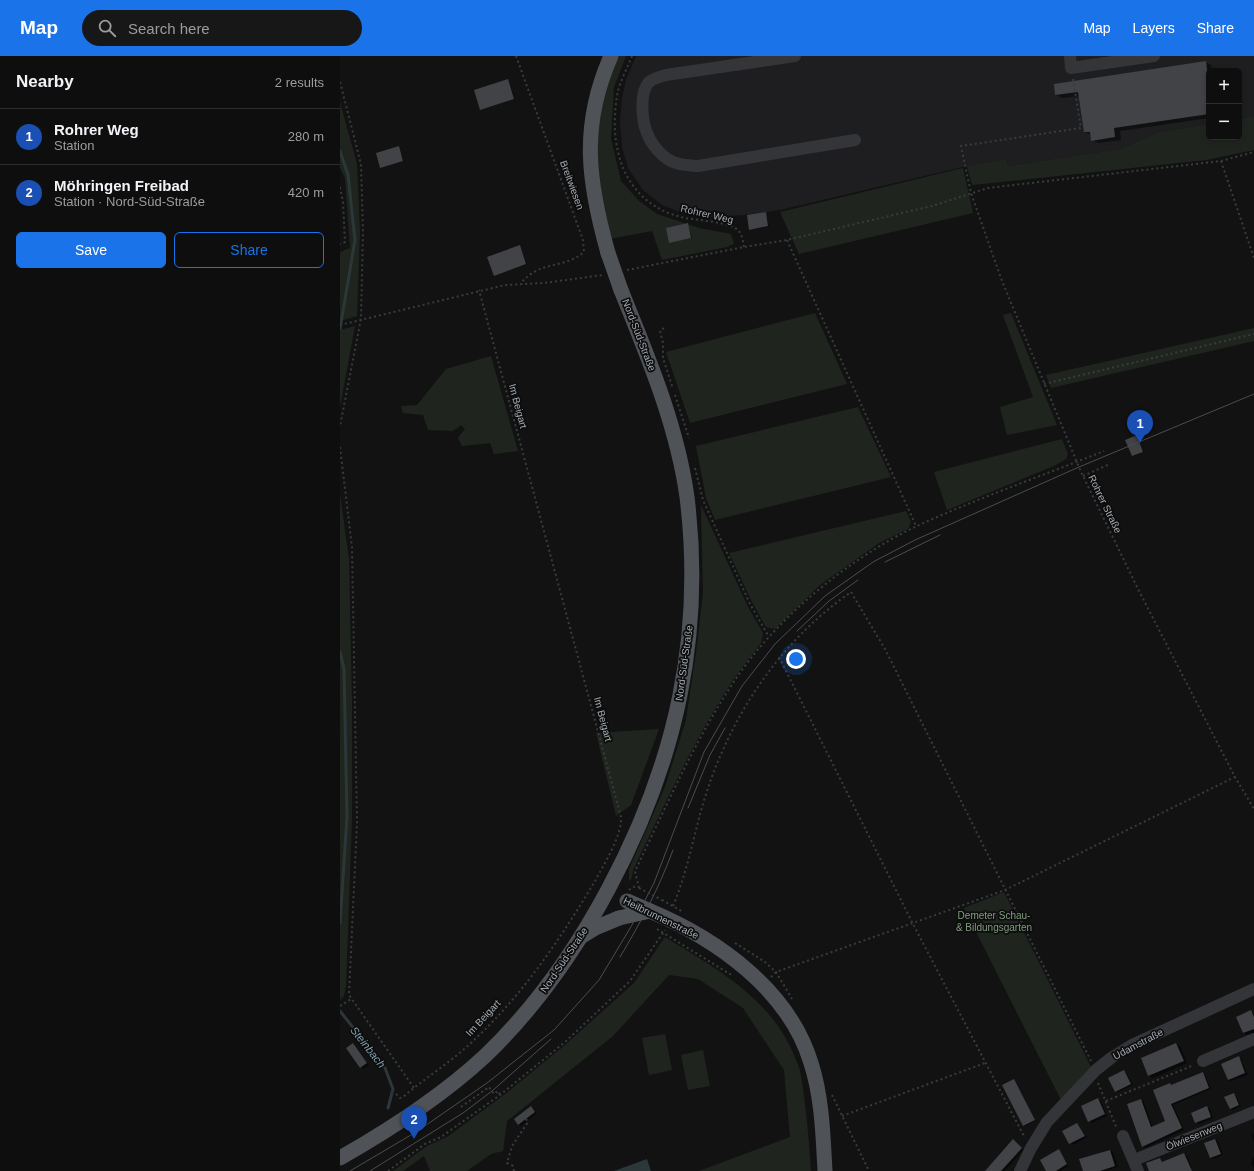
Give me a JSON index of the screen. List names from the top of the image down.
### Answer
{
  "streets": {
    "main road": ["Nord-Süd-Straße", "Heilbrunnenstraße"],
    "street": ["Udamstraße", "Ölwiesenweg"],
    "path": [
      "Breitwiesen",
      "Rohrer Weg",
      "Im Beigart",
      "Rohrer Straße"
    ]
  },
  "crossings": [
    ["Nord-Süd-Straße", "Heilbrunnenstraße"]
  ],
  "water": ["Steinbach"],
  "parks": ["Demeter Schau- & Bildungsgarten"],
  "page": {
    "header": "Map",
    "search": "Search here",
    "nav": ["Map", "Layers", "Share"],
    "heading": ["Nearby", "2 results"],
    "map_buttons": ["+", "−"],
    "list": [
      {
        "mark": "1",
        "name": "Rohrer Weg",
        "note": "Station",
        "value": "280 m"
      },
      {
        "mark": "2",
        "name": "Möhringen Freibad",
        "note": "Station · Nord-Süd-Straße",
        "value": "420 m"
      }
    ],
    "buttons": ["Save", "Share"],
    "pins": ["1", "2"]
  }
}
